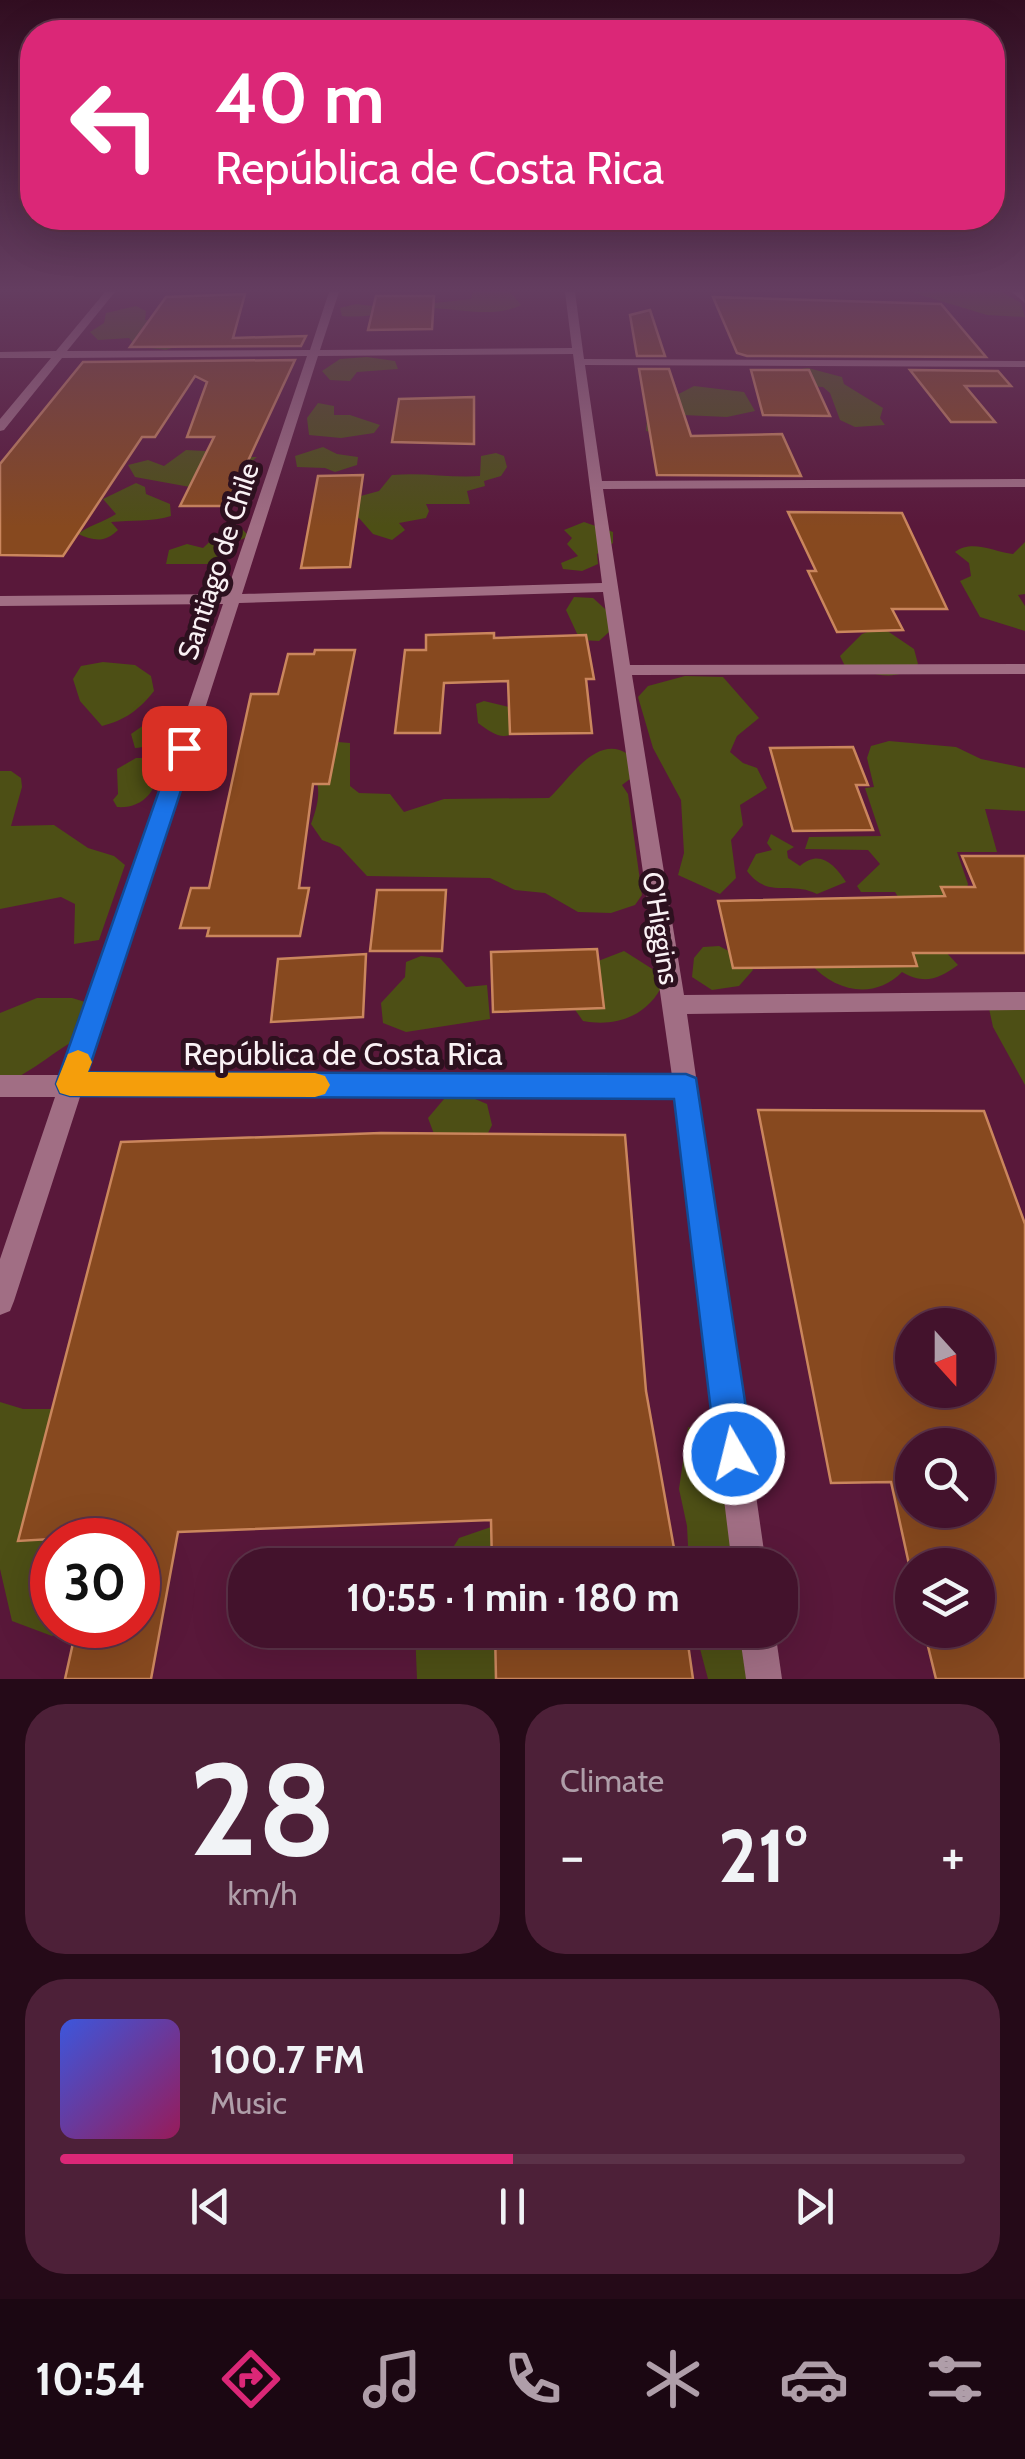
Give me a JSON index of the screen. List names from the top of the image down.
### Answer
{
  "streets": {
    "street": ["Santiago de Chile", "O'Higgins", "República de Costa Rica"]
  },
  "crossings": [
    ["Santiago de Chile", "República de Costa Rica"],
    ["O'Higgins", "República de Costa Rica"]
  ],
  "north": "bottom",
  "page": {
    "turn": ["40 m", "República de Costa Rica"],
    "limit": "30",
    "trip": "10:55 · 1 min · 180 m",
    "tile": [
      ["28", "km/h"],
      "Climate"
    ],
    "heat": ["−", "21°", "+"],
    "song": ["100.7 FM", "Music"],
    "tabs": "10:54"
  }
}
